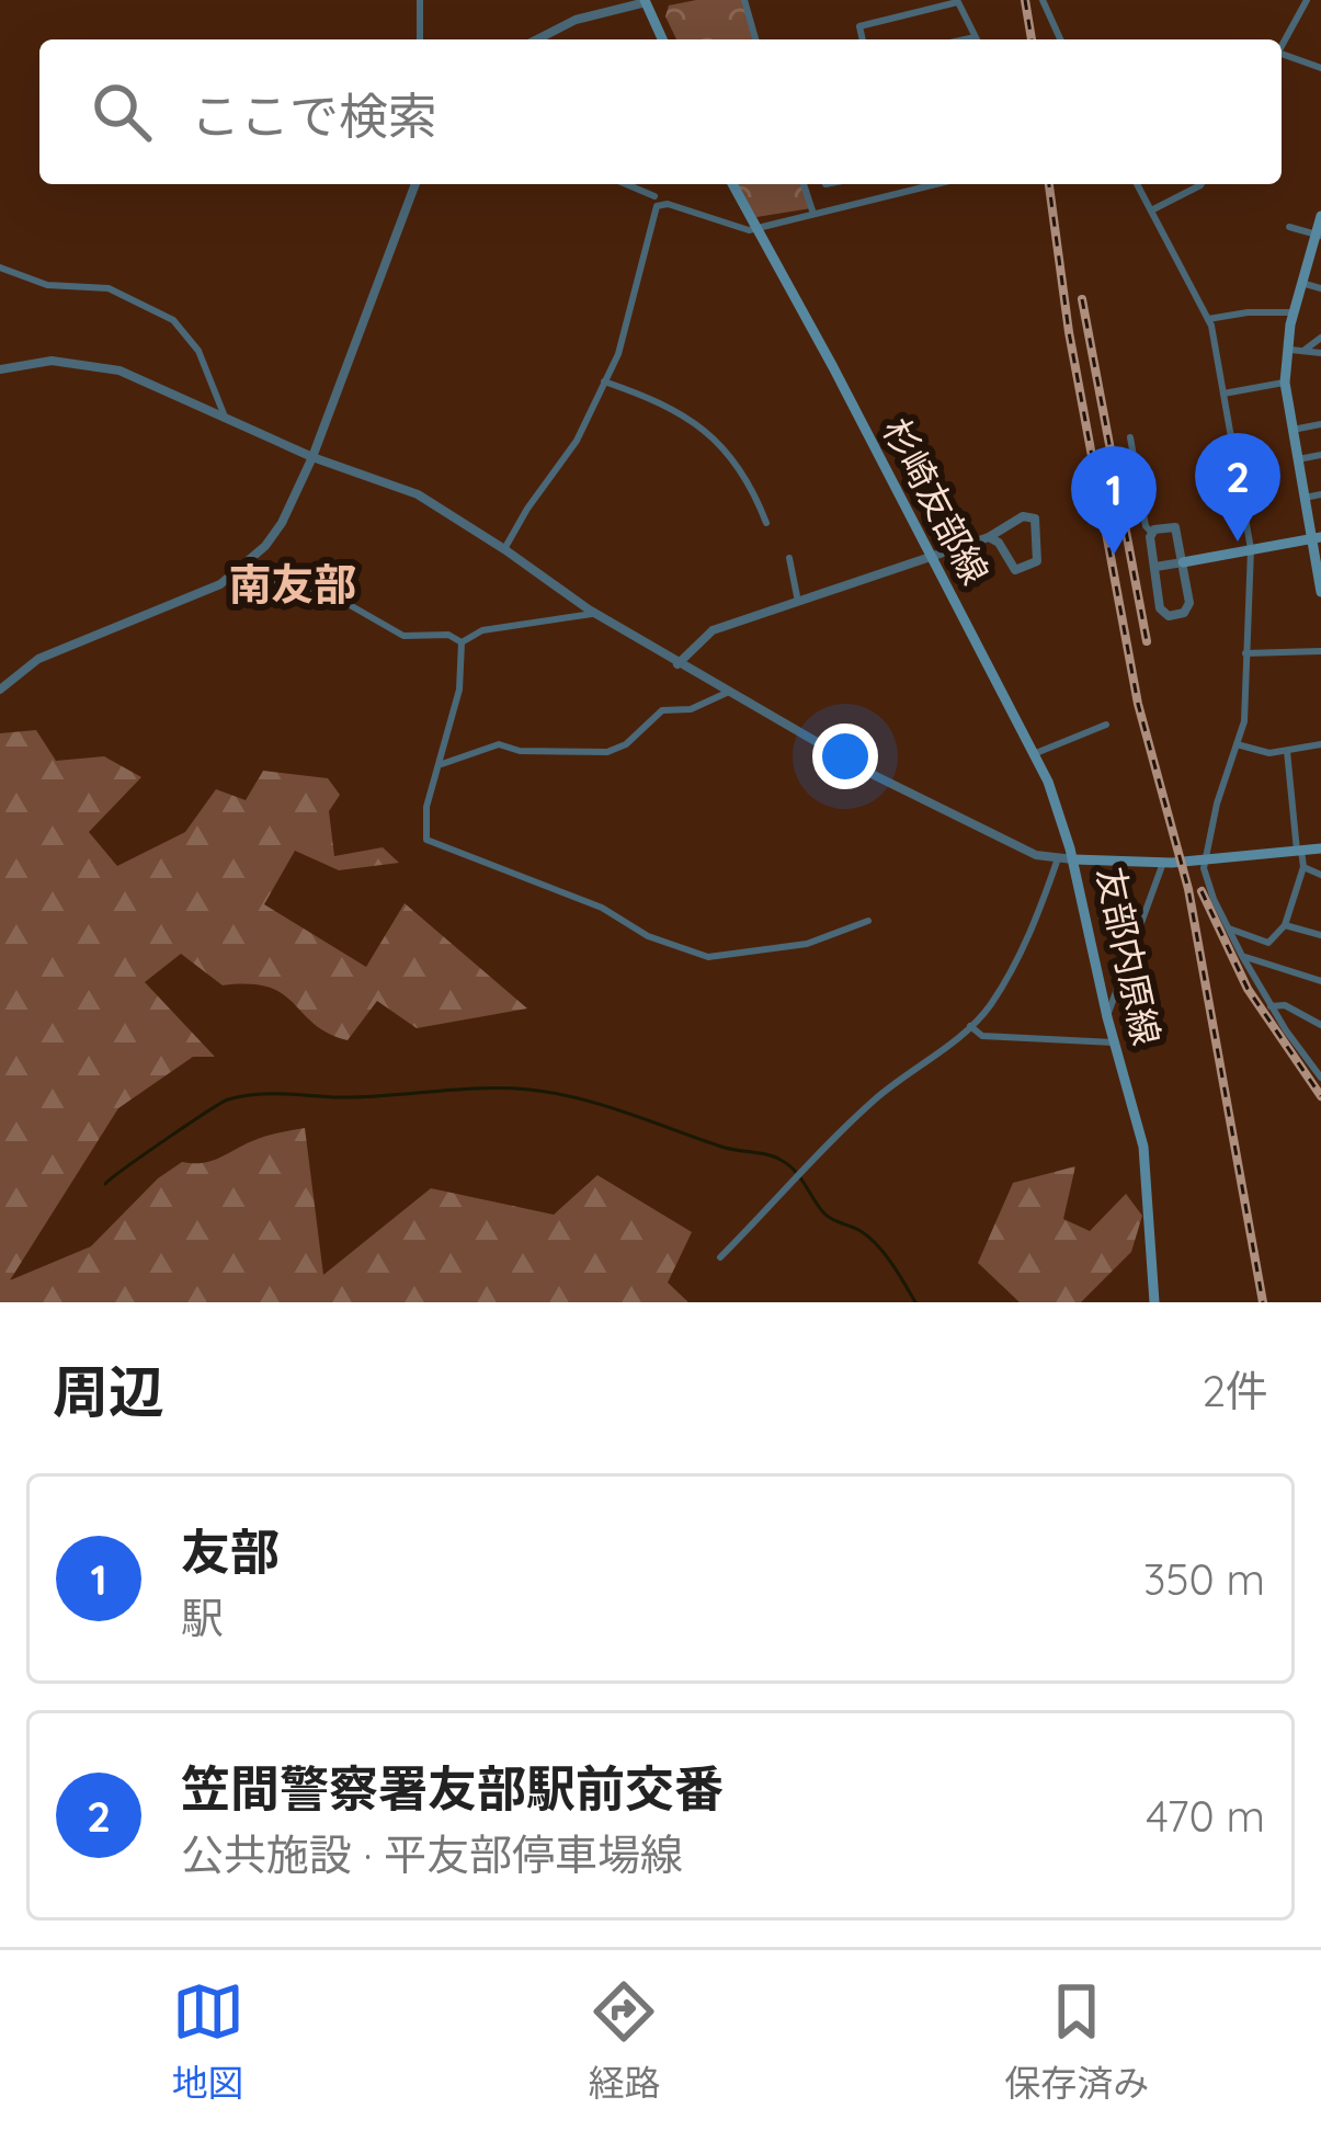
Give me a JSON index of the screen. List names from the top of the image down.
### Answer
{
  "streets": {
    "main road": ["杉崎友部線", "友部内原線"]
  },
  "crossings": [
    ["杉崎友部線", "友部内原線"]
  ],
  "districts": ["南友部"],
  "page": {
    "search": "ここで検索",
    "pins": ["2", "1"],
    "heading": ["周辺", "2件"],
    "list": [
      {
        "mark": "1",
        "name": "友部",
        "note": "駅",
        "value": "350 m"
      },
      {
        "mark": "2",
        "name": "笠間警察署友部駅前交番",
        "note": "公共施設 · 平友部停車場線",
        "value": "470 m"
      }
    ],
    "nav": ["地図", "経路", "保存済み"]
  }
}
